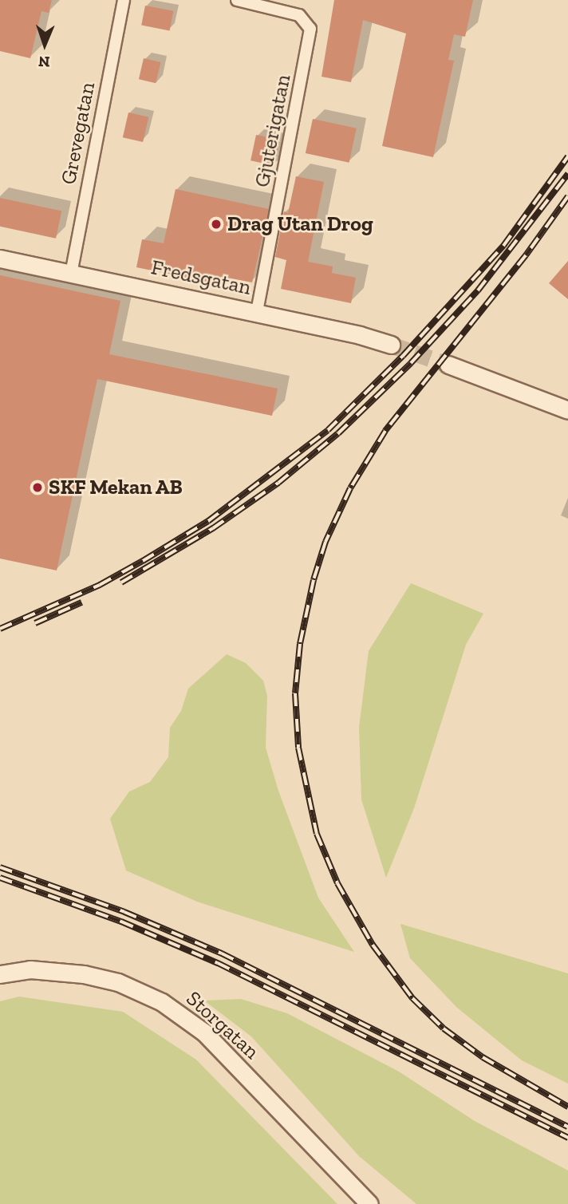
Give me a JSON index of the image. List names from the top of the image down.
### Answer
{
  "streets": {
    "street": [
      "Gjuterigatan",
      "Grevegatan",
      "Fredsgatan",
      "Storgatan"
    ]
  },
  "crossings": [
    ["Gjuterigatan", "Fredsgatan"],
    ["Grevegatan", "Fredsgatan"]
  ],
  "places": ["Drag Utan Drog", "SKF Mekan AB"],
  "north": "bottom"
}
